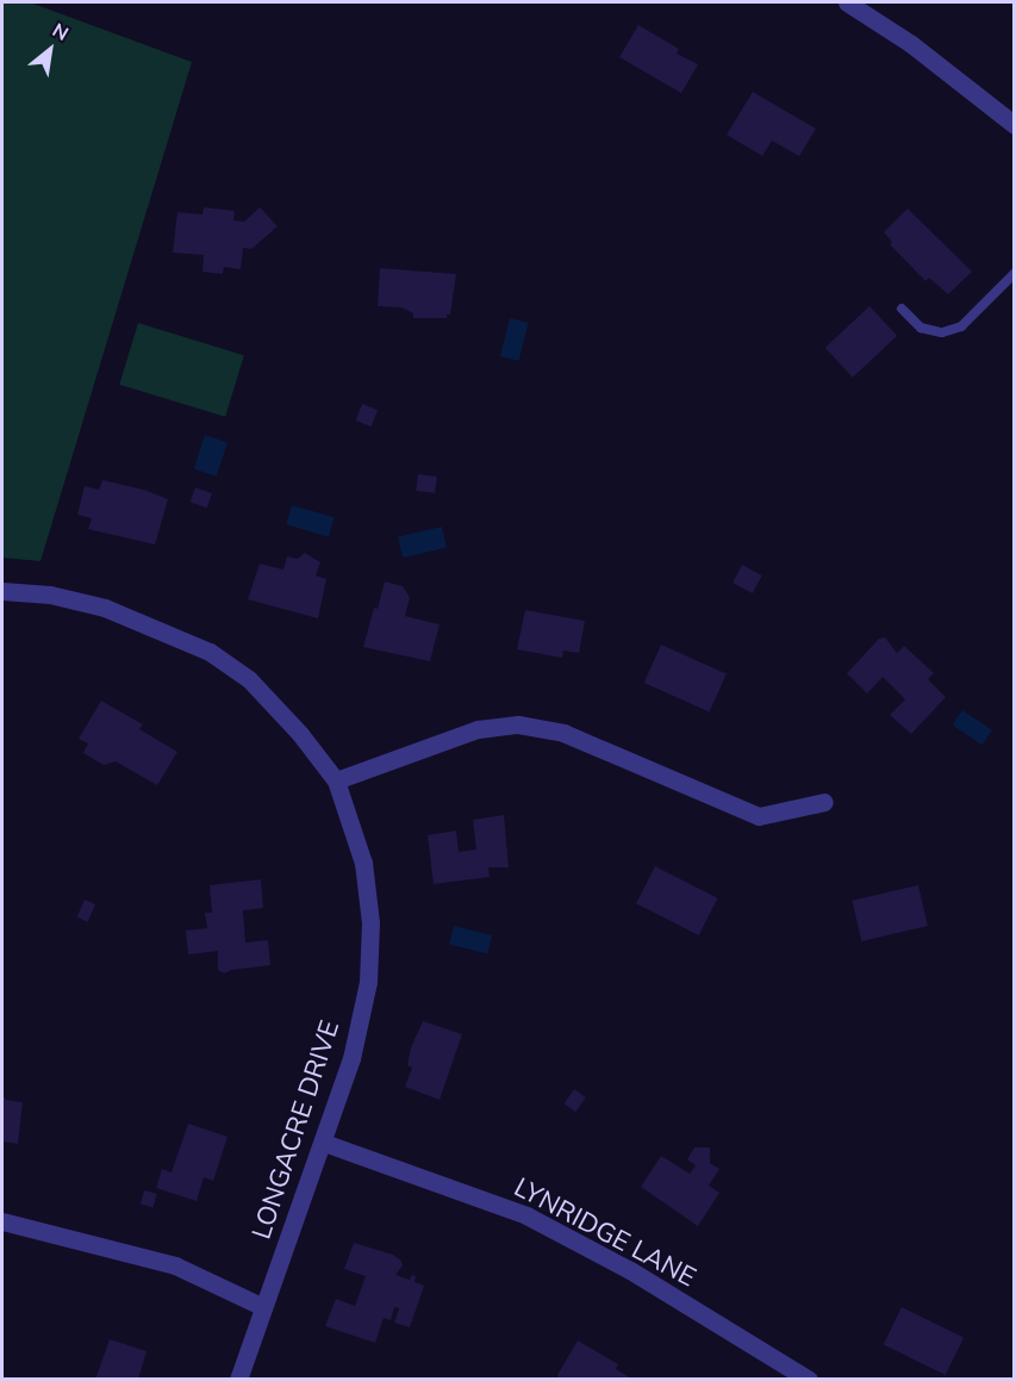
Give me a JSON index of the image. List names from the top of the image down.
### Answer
{
  "streets": {
    "street": ["LONGACRE DRIVE", "LYNRIDGE LANE"]
  },
  "crossings": [
    ["LONGACRE DRIVE", "LYNRIDGE LANE"]
  ],
  "north": "top right"
}
